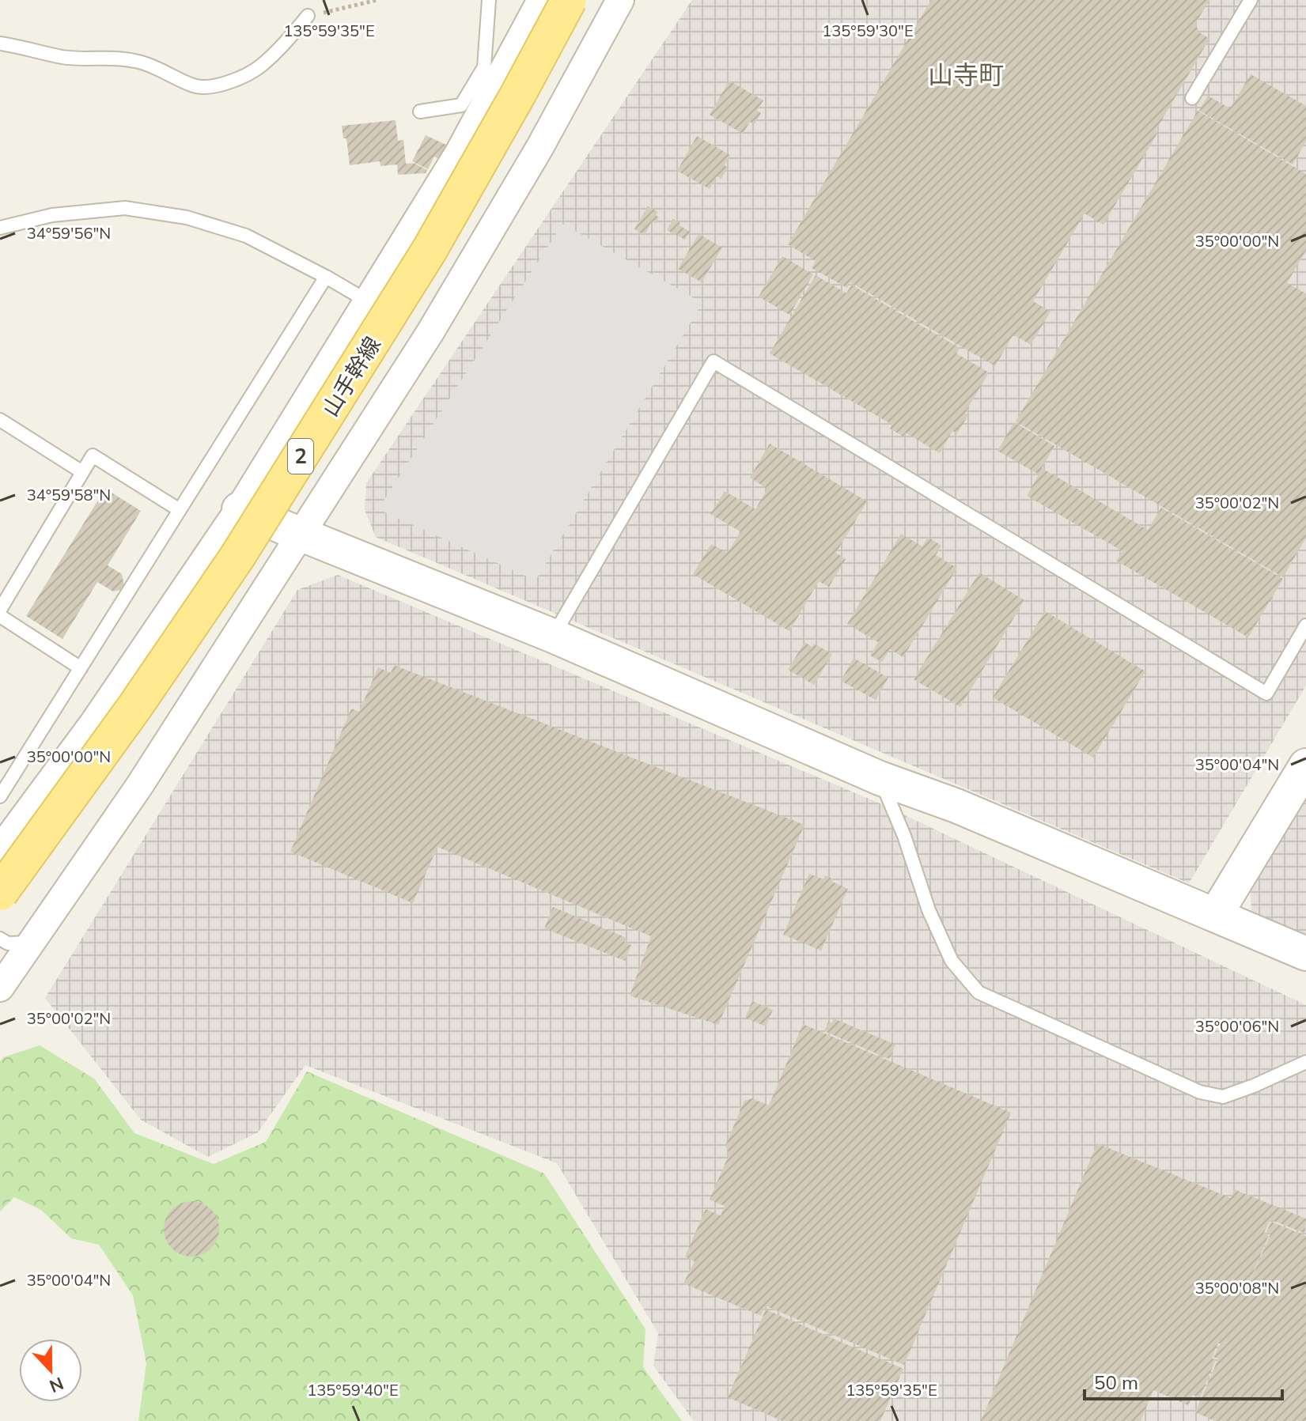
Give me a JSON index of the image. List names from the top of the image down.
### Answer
{
  "streets": {
    "main road": ["山手幹線", "2"]
  },
  "districts": ["山寺町"],
  "scale_bar": "50 m",
  "north": "bottom",
  "coordinates": [
    "135°59'35\"E",
    "135°59'30\"E",
    "34°59'56\"N",
    "35°00'00\"N",
    "34°59'58\"N",
    "35°00'02\"N",
    "35°00'04\"N",
    "35°00'06\"N",
    "35°00'08\"N",
    "135°59'40\"E"
  ]
}
